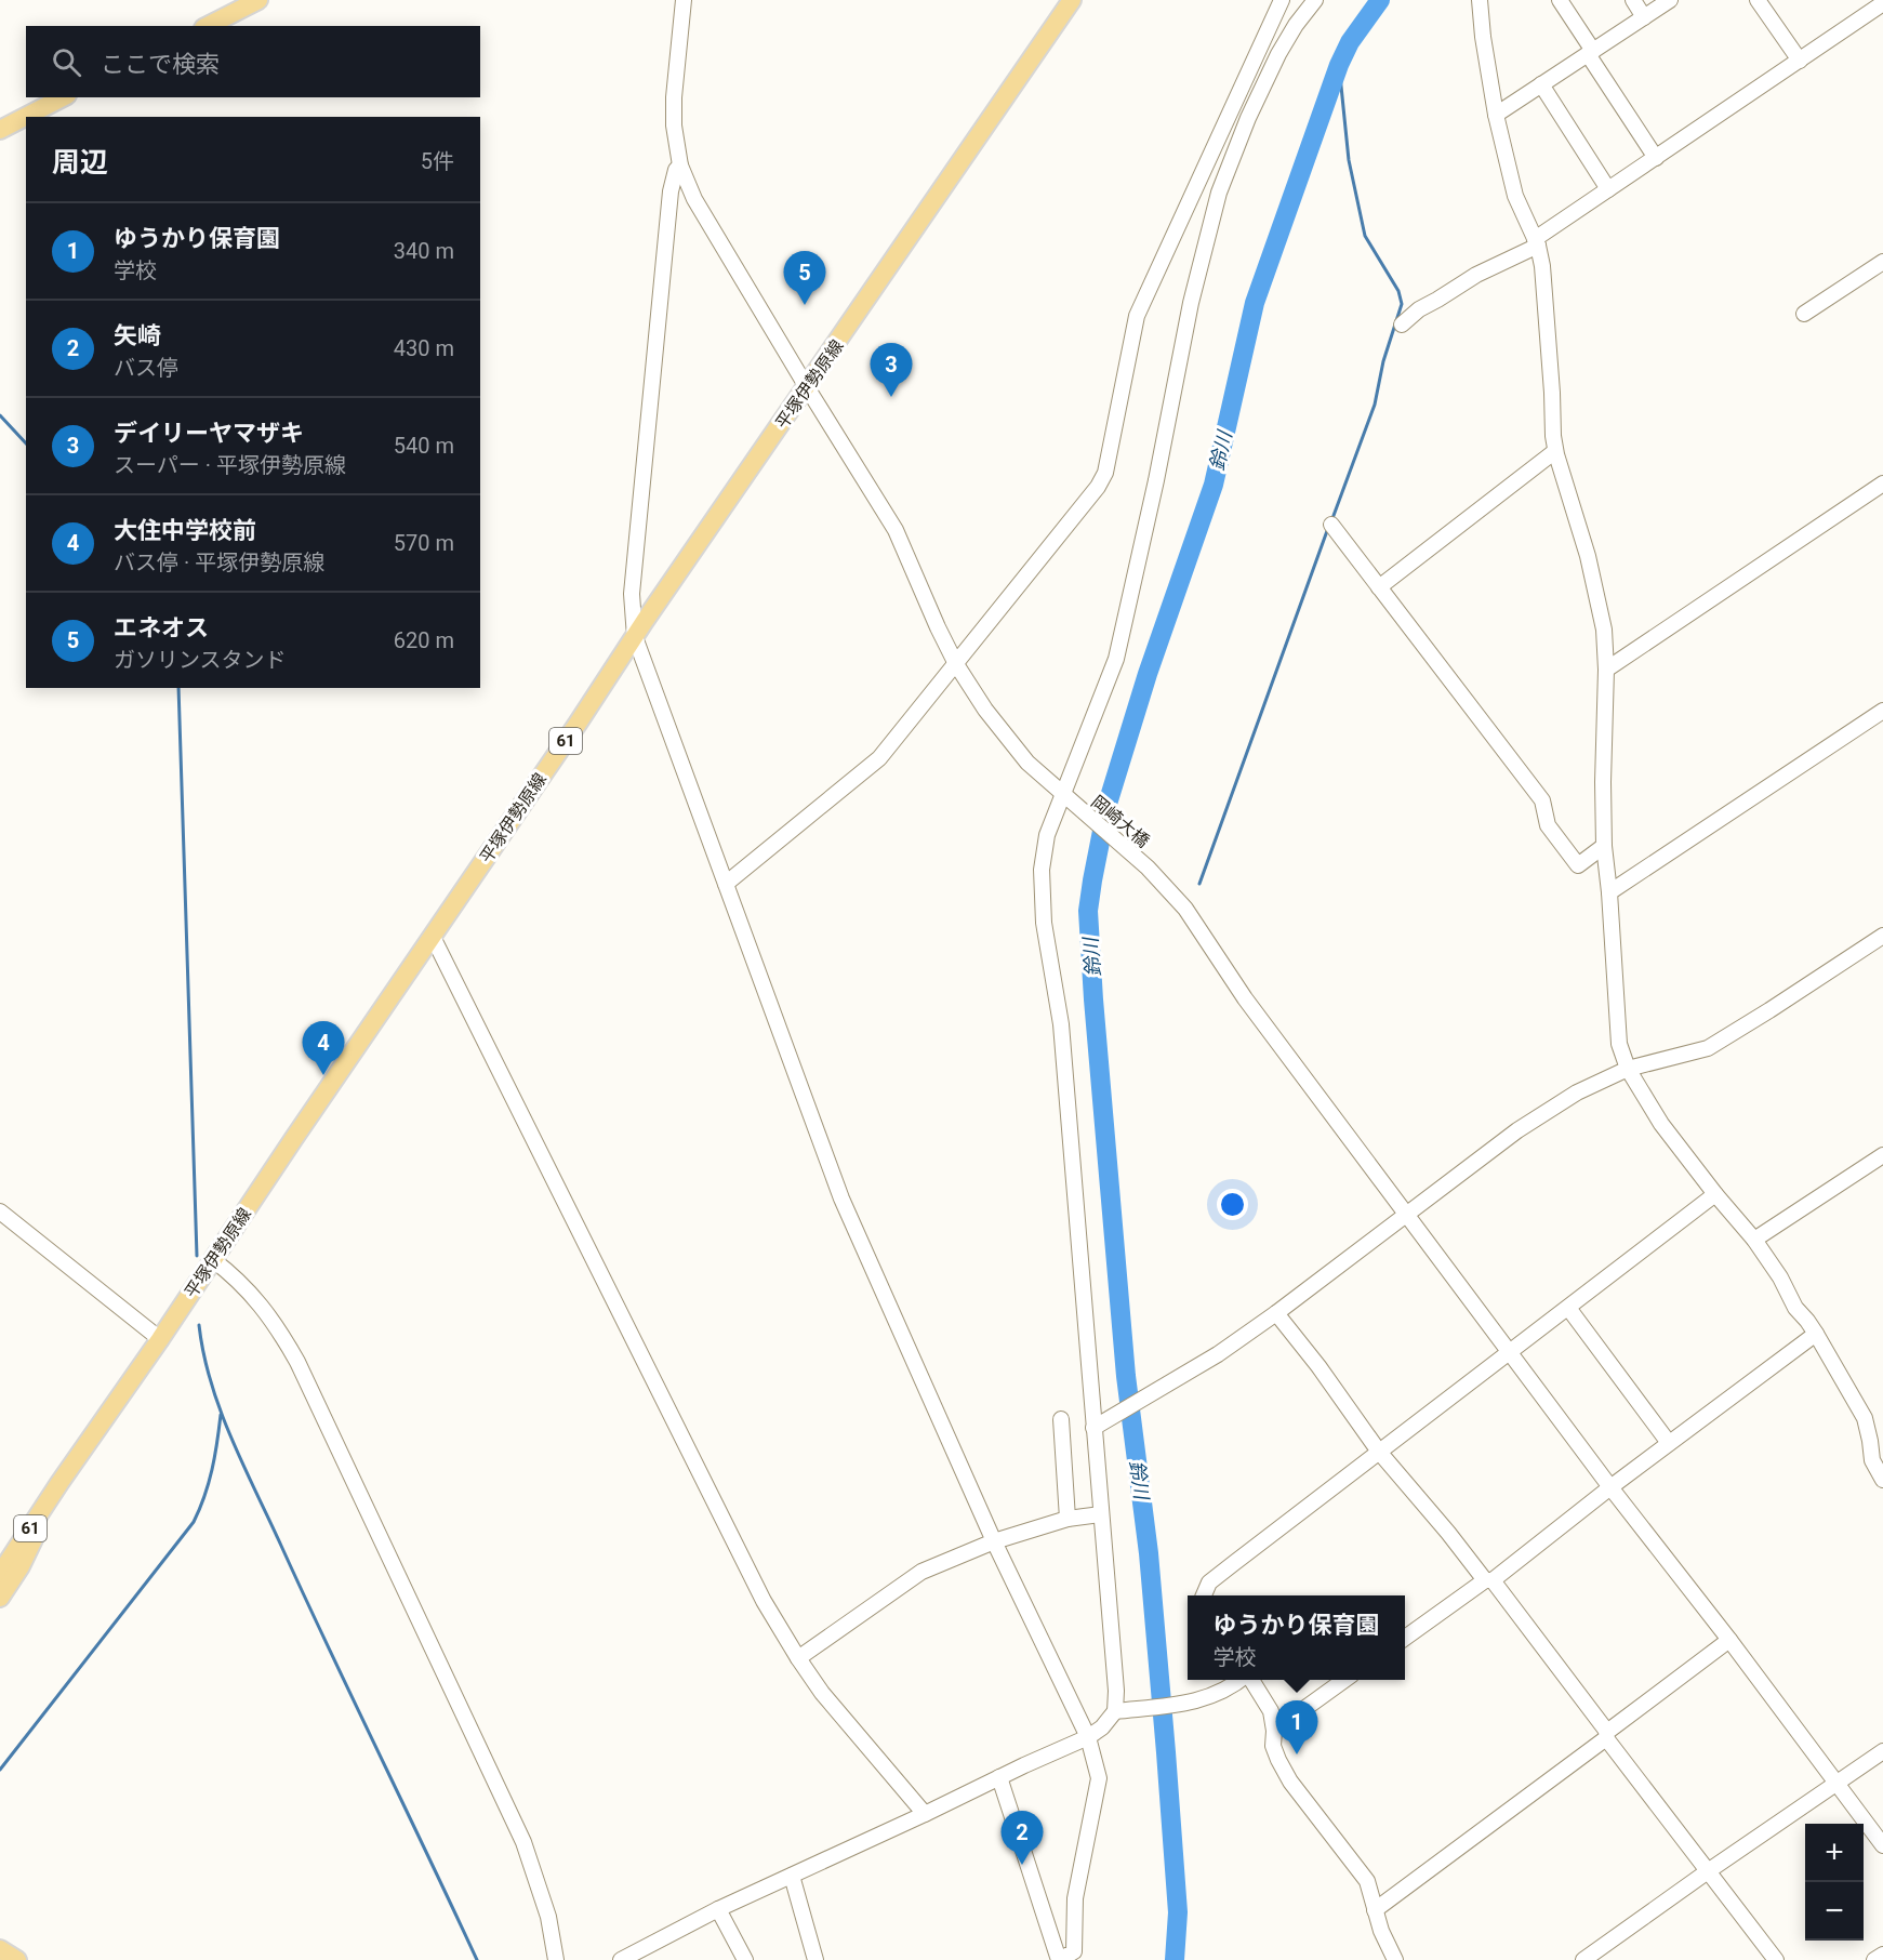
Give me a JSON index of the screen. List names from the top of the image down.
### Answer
{
  "streets": {
    "main road": ["平塚伊勢原線", "61"],
    "street": ["岡崎大橋"]
  },
  "crossings": [
    ["平塚伊勢原線", "岡崎大橋"]
  ],
  "water": ["鈴川"],
  "page": {
    "search": "ここで検索",
    "heading": ["周辺", "5件"],
    "list": [
      {
        "mark": "1",
        "name": "ゆうかり保育園",
        "note": "学校",
        "value": "340 m"
      },
      {
        "mark": "2",
        "name": "矢崎",
        "note": "バス停",
        "value": "430 m"
      },
      {
        "mark": "3",
        "name": "デイリーヤマザキ",
        "note": "スーパー · 平塚伊勢原線",
        "value": "540 m"
      },
      {
        "mark": "4",
        "name": "大住中学校前",
        "note": "バス停 · 平塚伊勢原線",
        "value": "570 m"
      },
      {
        "mark": "5",
        "name": "エネオス",
        "note": "ガソリンスタンド",
        "value": "620 m"
      }
    ],
    "pins": [
      "5",
      "3",
      "4",
      "1",
      "2"
    ],
    "popup": ["ゆうかり保育園", "学校"],
    "map_buttons": ["+", "−"]
  }
}
